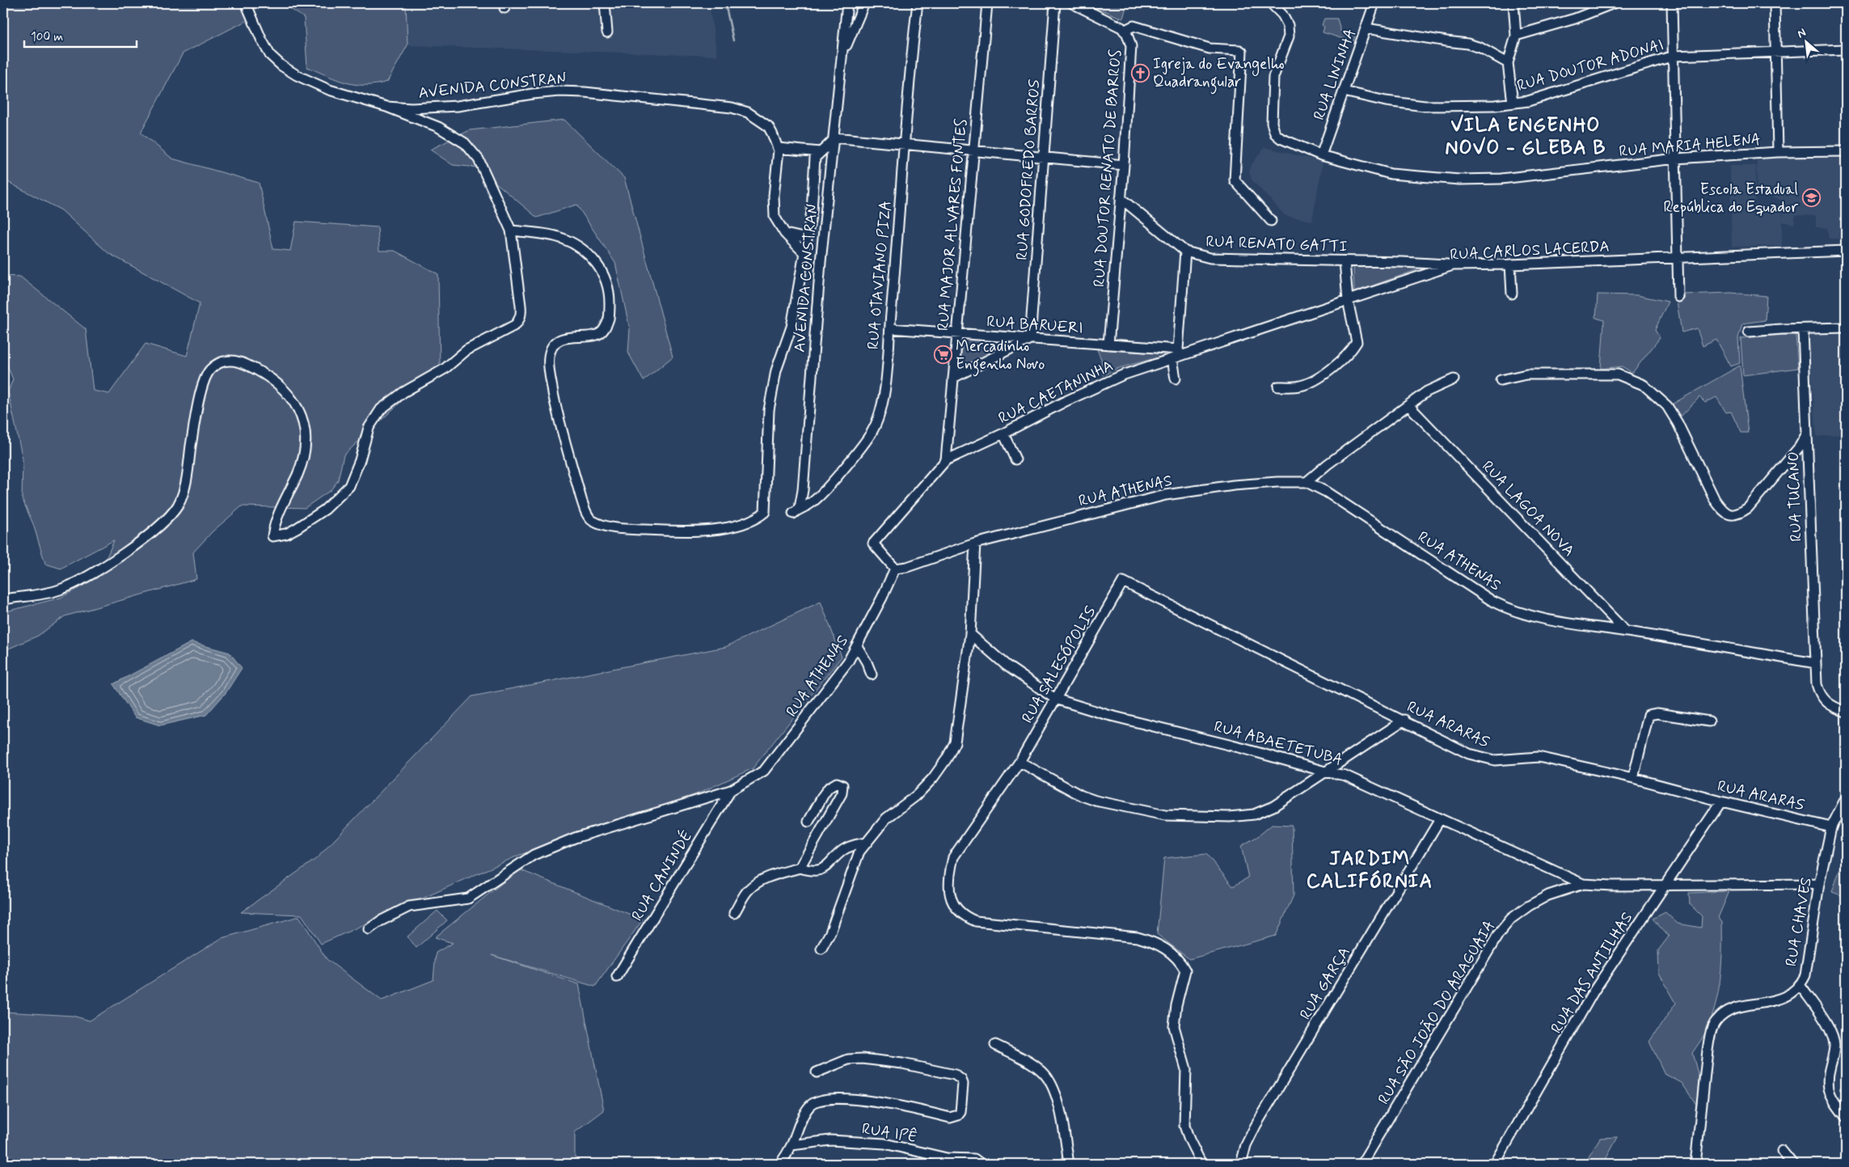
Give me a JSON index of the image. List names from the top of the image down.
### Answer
{
  "streets": {
    "street": [
      "RUA DOUTOR ADONAI",
      "RUA LININHA",
      "AVENIDA CONSTRAN",
      "RUA MARIA HELENA",
      "RUA DOUTOR RENATO DE BARROS",
      "RUA GODOFREDO BARROS",
      "RUA MAJOR ALVARES FONTES",
      "RUA RENATO GATTI",
      "RUA CARLOS LACERDA",
      "RUA OTAVIANO PIZA",
      "RUA BARUERI",
      "RUA CAETANINHA",
      "RUA ATHENAS",
      "RUA TUCANO",
      "RUA LAGOA NOVA",
      "RUA SALESÓPOLIS",
      "RUA ARARAS",
      "RUA ABAETETUBA",
      "RUA CANINDÉ",
      "RUA CHAVES",
      "RUA DAS ANTILHAS",
      "RUA GARÇA",
      "RUA SÃO JOÃO DO ARAGUAIA",
      "RUA IPÊ"
    ]
  },
  "crossings": [
    ["RUA DOUTOR ADONAI", "RUA LININHA"],
    ["RUA LININHA", "RUA MARIA HELENA"],
    ["AVENIDA CONSTRAN", "RUA OTAVIANO PIZA"],
    ["RUA DOUTOR RENATO DE BARROS", "RUA RENATO GATTI"],
    ["RUA DOUTOR RENATO DE BARROS", "RUA BARUERI"],
    ["RUA GODOFREDO BARROS", "RUA BARUERI"],
    ["RUA MAJOR ALVARES FONTES", "RUA BARUERI"],
    ["RUA MAJOR ALVARES FONTES", "RUA CAETANINHA"],
    ["RUA RENATO GATTI", "RUA CARLOS LACERDA"],
    ["RUA CARLOS LACERDA", "RUA BARUERI"],
    ["RUA CARLOS LACERDA", "RUA CAETANINHA"],
    ["RUA OTAVIANO PIZA", "RUA BARUERI"],
    ["RUA BARUERI", "RUA CAETANINHA"],
    ["RUA ATHENAS", "RUA TUCANO"],
    ["RUA ATHENAS", "RUA LAGOA NOVA"],
    ["RUA ATHENAS", "RUA CANINDÉ"],
    ["RUA SALESÓPOLIS", "RUA ARARAS"],
    ["RUA SALESÓPOLIS", "RUA ABAETETUBA"],
    ["RUA ARARAS", "RUA CHAVES"],
    ["RUA ARARAS", "RUA DAS ANTILHAS"],
    ["RUA ABAETETUBA", "RUA GARÇA"],
    ["RUA ABAETETUBA", "RUA SÃO JOÃO DO ARAGUAIA"],
    ["RUA CHAVES", "RUA SÃO JOÃO DO ARAGUAIA"],
    ["RUA DAS ANTILHAS", "RUA SÃO JOÃO DO ARAGUAIA"]
  ],
  "districts": ["VILA ENGENHO NOVO - GLEBA B", "JARDIM CALIFÓRNIA"],
  "places": {
    "church": ["Igreja do Evangelho Quadrangular"],
    "school or university": ["Escola Estadual República do Equador"],
    "supermarket": ["Mercadinho Engenho Novo"]
  },
  "scale_bar": "100 m",
  "north": "top left"
}
